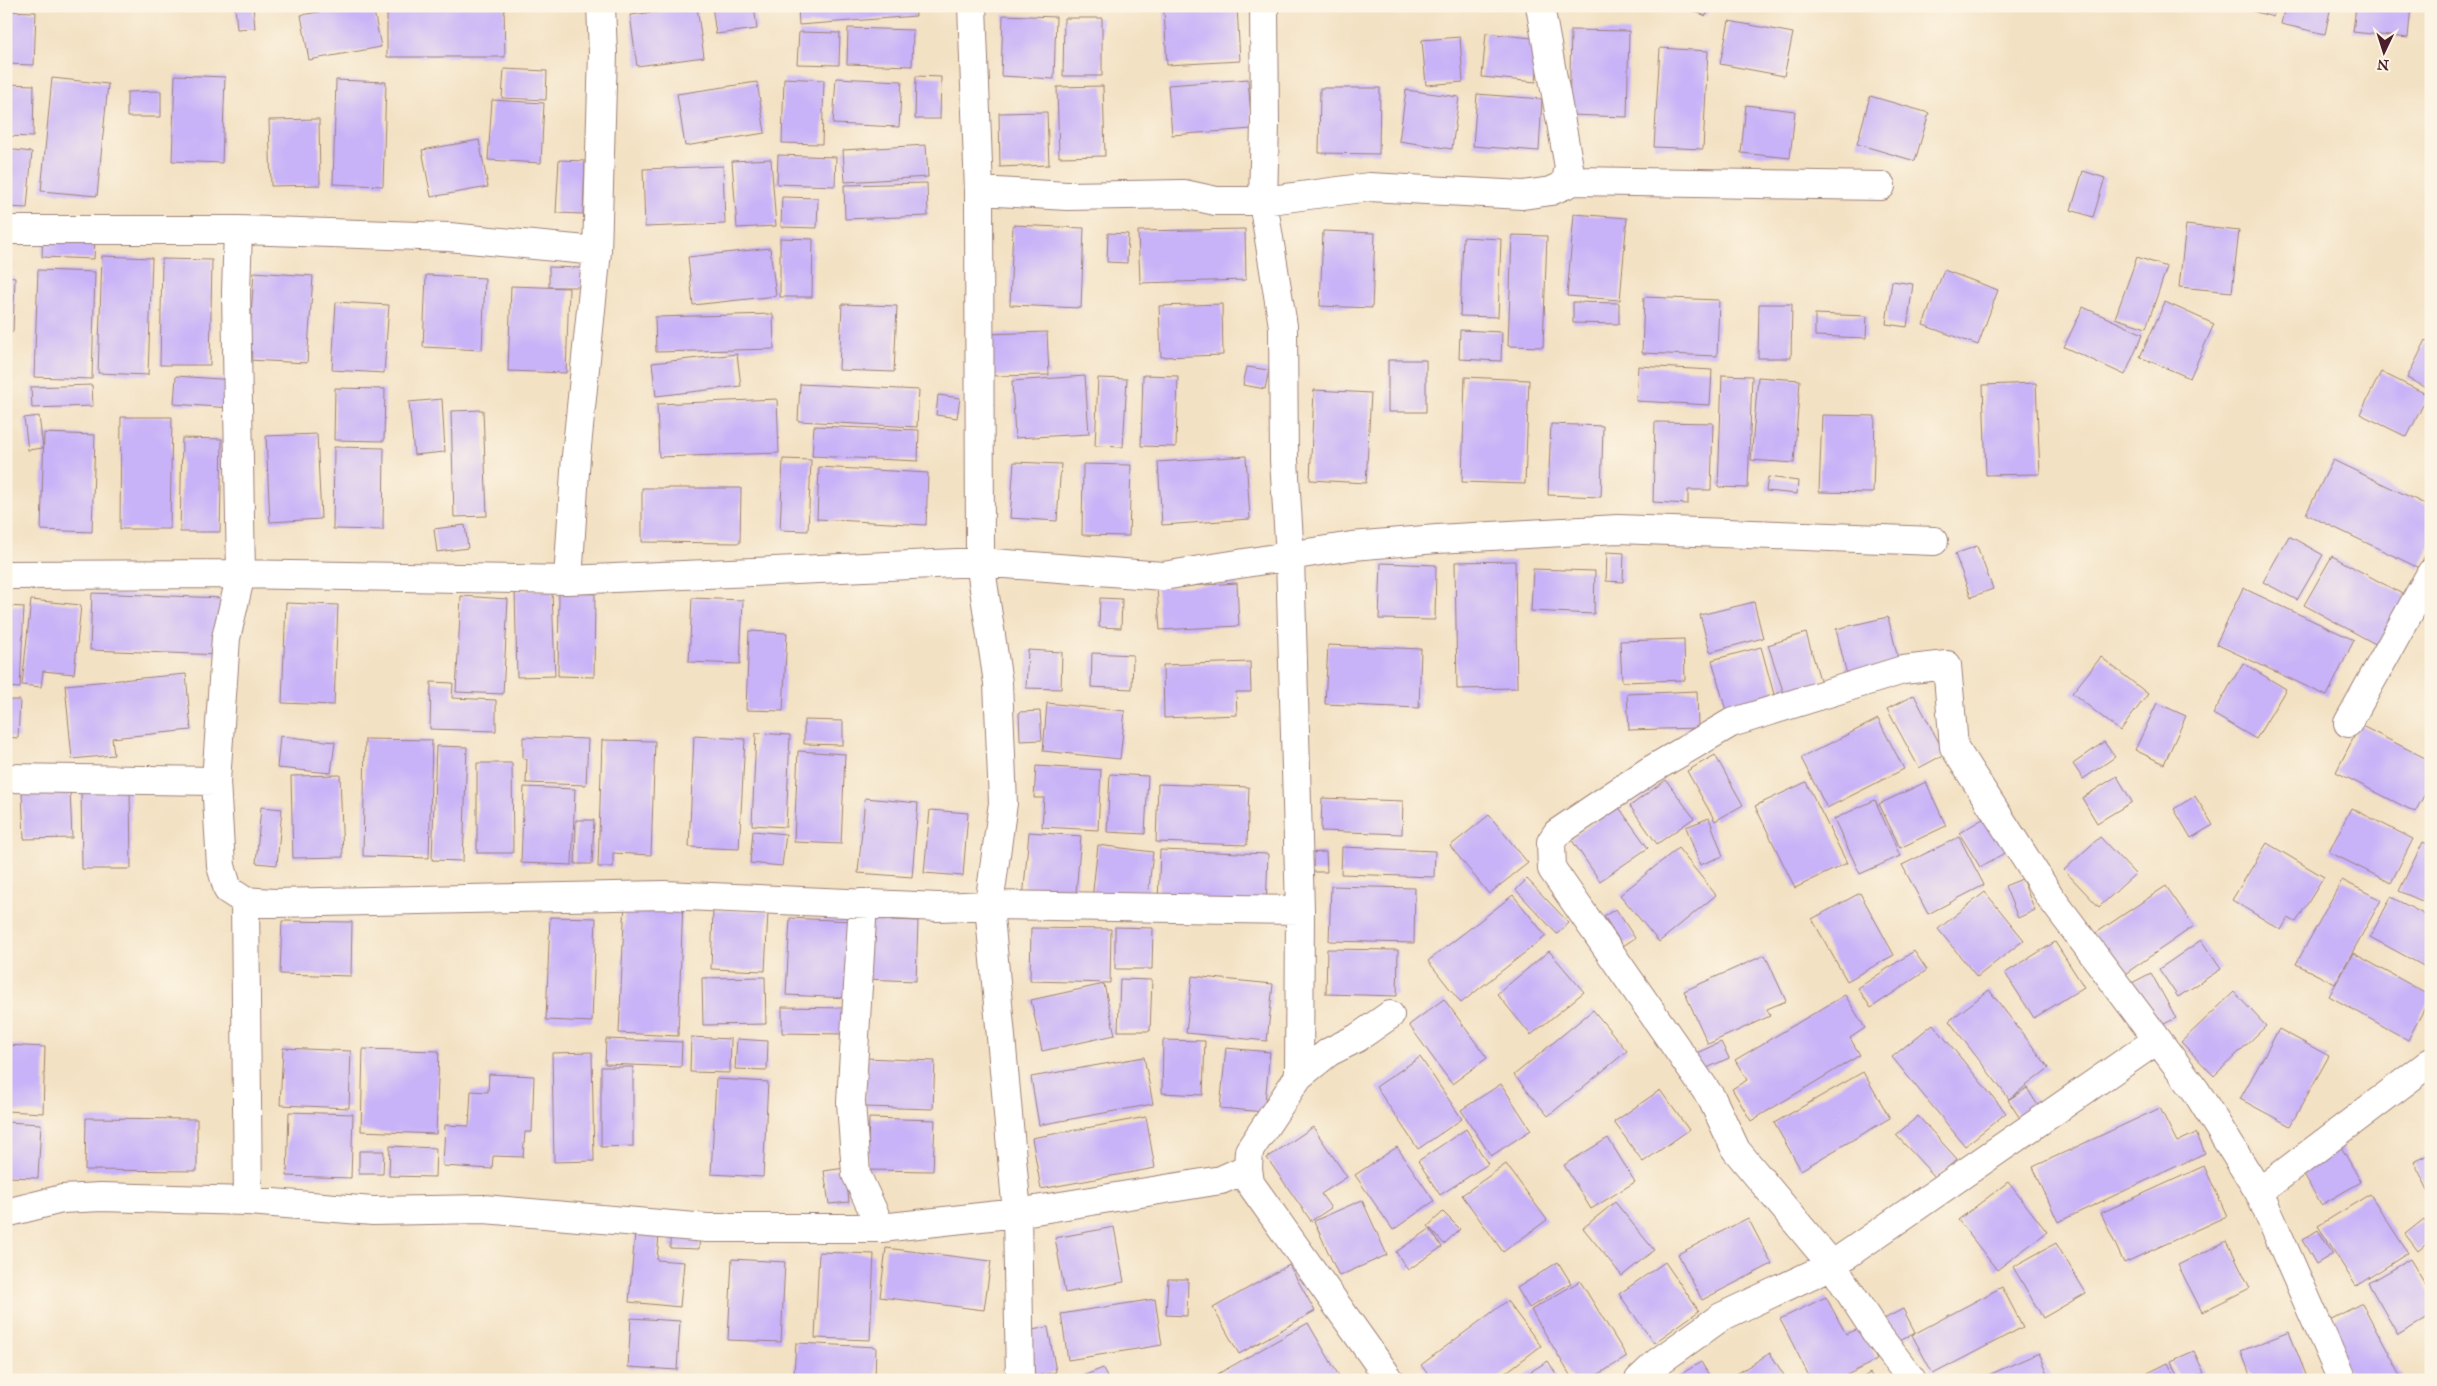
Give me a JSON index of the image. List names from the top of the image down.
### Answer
{
  "north": "bottom"
}
